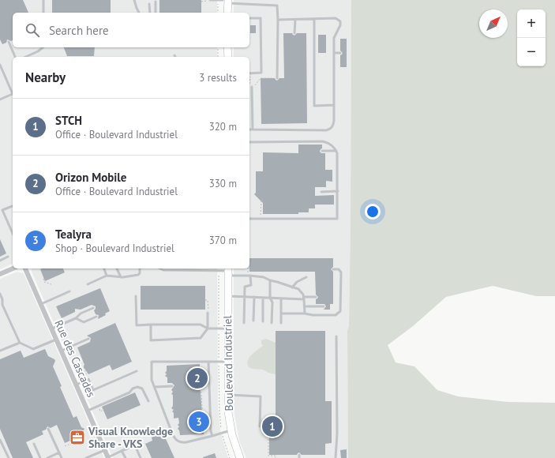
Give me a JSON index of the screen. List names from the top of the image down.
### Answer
{
  "streets": {
    "street": ["Rue des Cascades", "Boulevard Industriel"]
  },
  "places": {
    "office": ["Visual Knowledge Share - VKS"]
  },
  "north": "top right",
  "page": {
    "map_buttons": ["+", "−"],
    "search": "Search here",
    "heading": ["Nearby", "3 results"],
    "list": [
      {
        "mark": "1",
        "name": "STCH",
        "note": "Office · Boulevard Industriel",
        "value": "320 m"
      },
      {
        "mark": "2",
        "name": "Orizon Mobile",
        "note": "Office · Boulevard Industriel",
        "value": "330 m"
      },
      {
        "mark": "3",
        "name": "Tealyra",
        "note": "Shop · Boulevard Industriel",
        "value": "370 m"
      }
    ],
    "pins": ["2", "3", "1"]
  }
}
